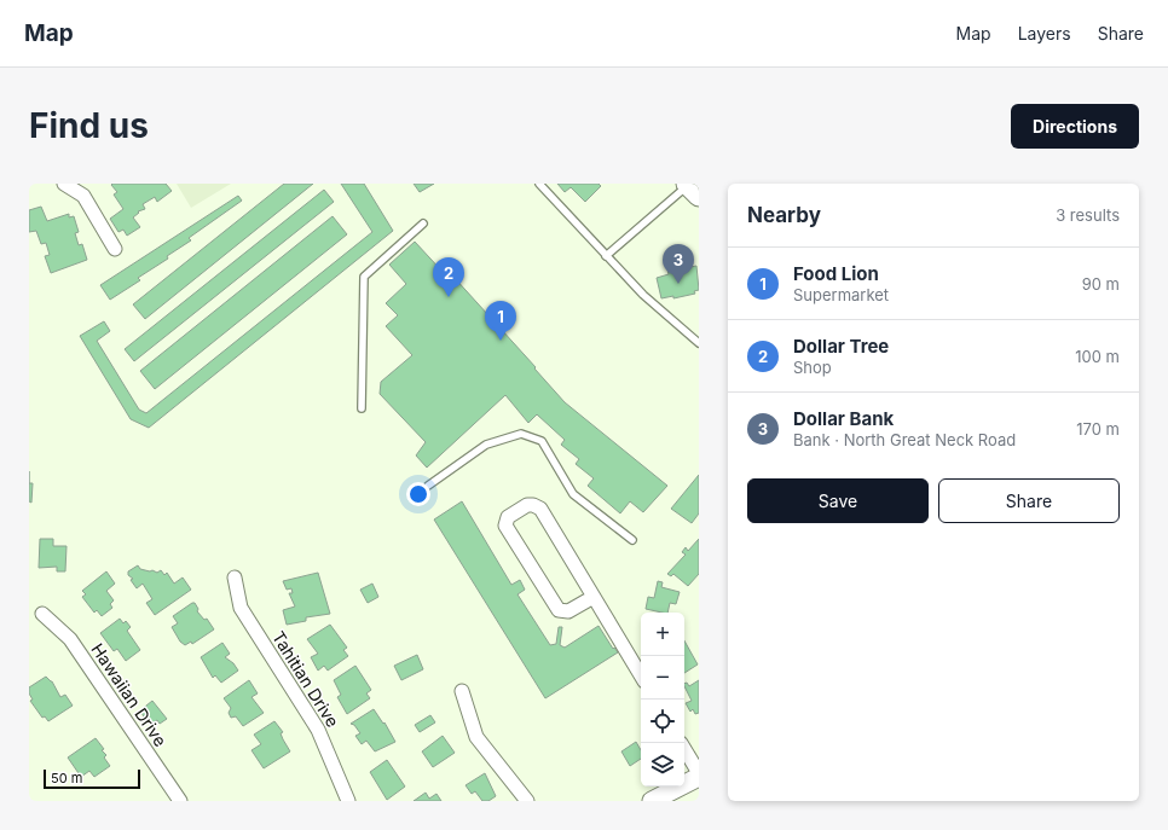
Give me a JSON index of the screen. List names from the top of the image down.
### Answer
{
  "streets": {
    "street": ["Tahitian Drive", "Hawaiian Drive"]
  },
  "scale_bar": "50 m",
  "page": {
    "header": "Map",
    "nav": ["Map", "Layers", "Share"],
    "buttons": [
      "Directions",
      ["Save", "Share"]
    ],
    "title": "Find us",
    "heading": ["Nearby", "3 results"],
    "pins": ["3", "2", "1"],
    "list": [
      {
        "mark": "1",
        "name": "Food Lion",
        "note": "Supermarket",
        "value": "90 m"
      },
      {
        "mark": "2",
        "name": "Dollar Tree",
        "note": "Shop",
        "value": "100 m"
      },
      {
        "mark": "3",
        "name": "Dollar Bank",
        "note": "Bank · North Great Neck Road",
        "value": "170 m"
      }
    ],
    "map_buttons": ["+", "−"],
    "scale": "50 m"
  }
}
